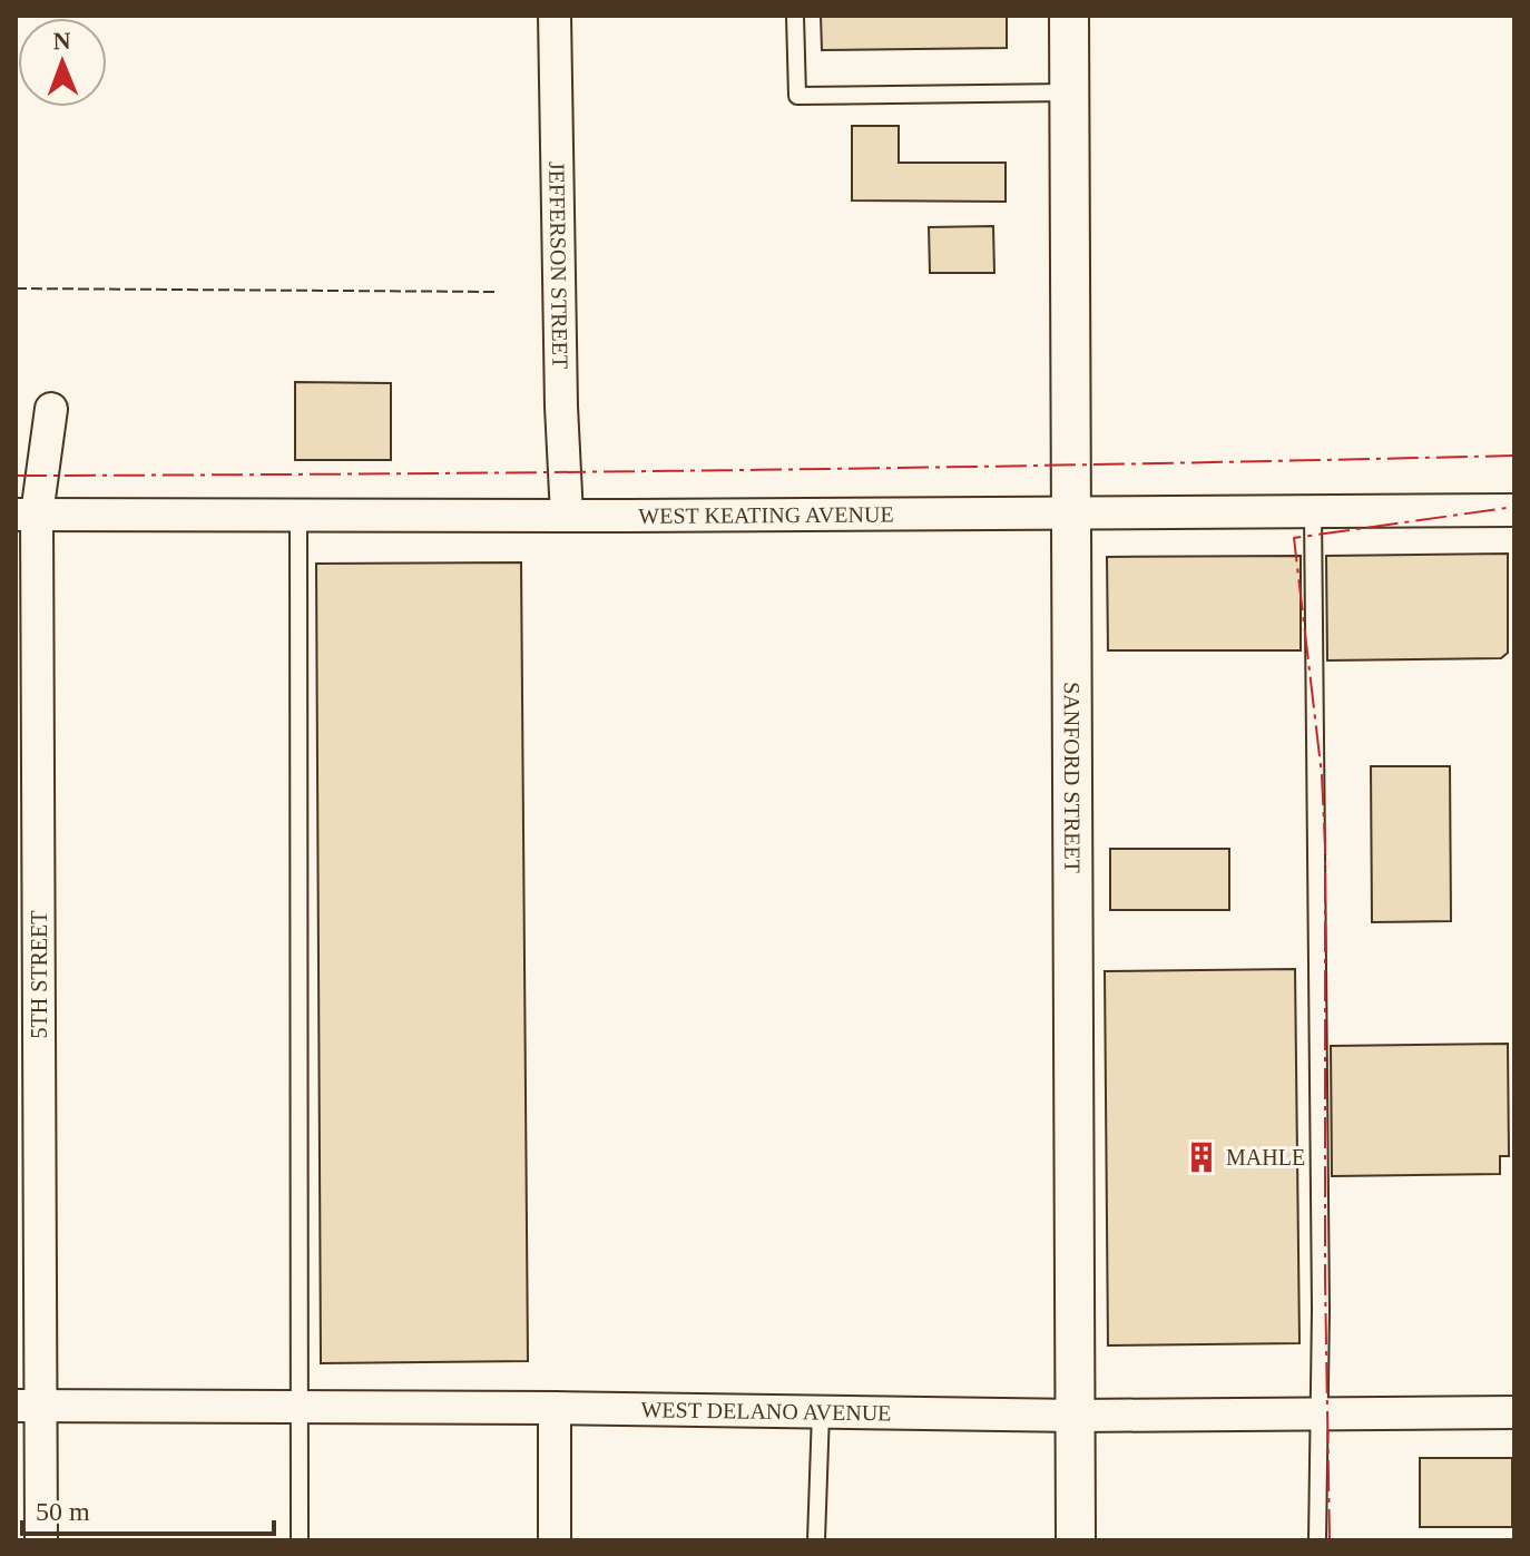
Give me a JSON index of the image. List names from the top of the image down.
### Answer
{
  "streets": {
    "street": [
      "JEFFERSON STREET",
      "WEST KEATING AVENUE",
      "SANFORD STREET",
      "5TH STREET",
      "WEST DELANO AVENUE"
    ]
  },
  "crossings": [
    ["JEFFERSON STREET", "WEST KEATING AVENUE"],
    ["WEST KEATING AVENUE", "SANFORD STREET"],
    ["WEST KEATING AVENUE", "5TH STREET"],
    ["SANFORD STREET", "WEST DELANO AVENUE"],
    ["5TH STREET", "WEST DELANO AVENUE"]
  ],
  "places": {
    "building": ["MAHLE"]
  },
  "scale_bar": "50 m",
  "north": "top"
}
